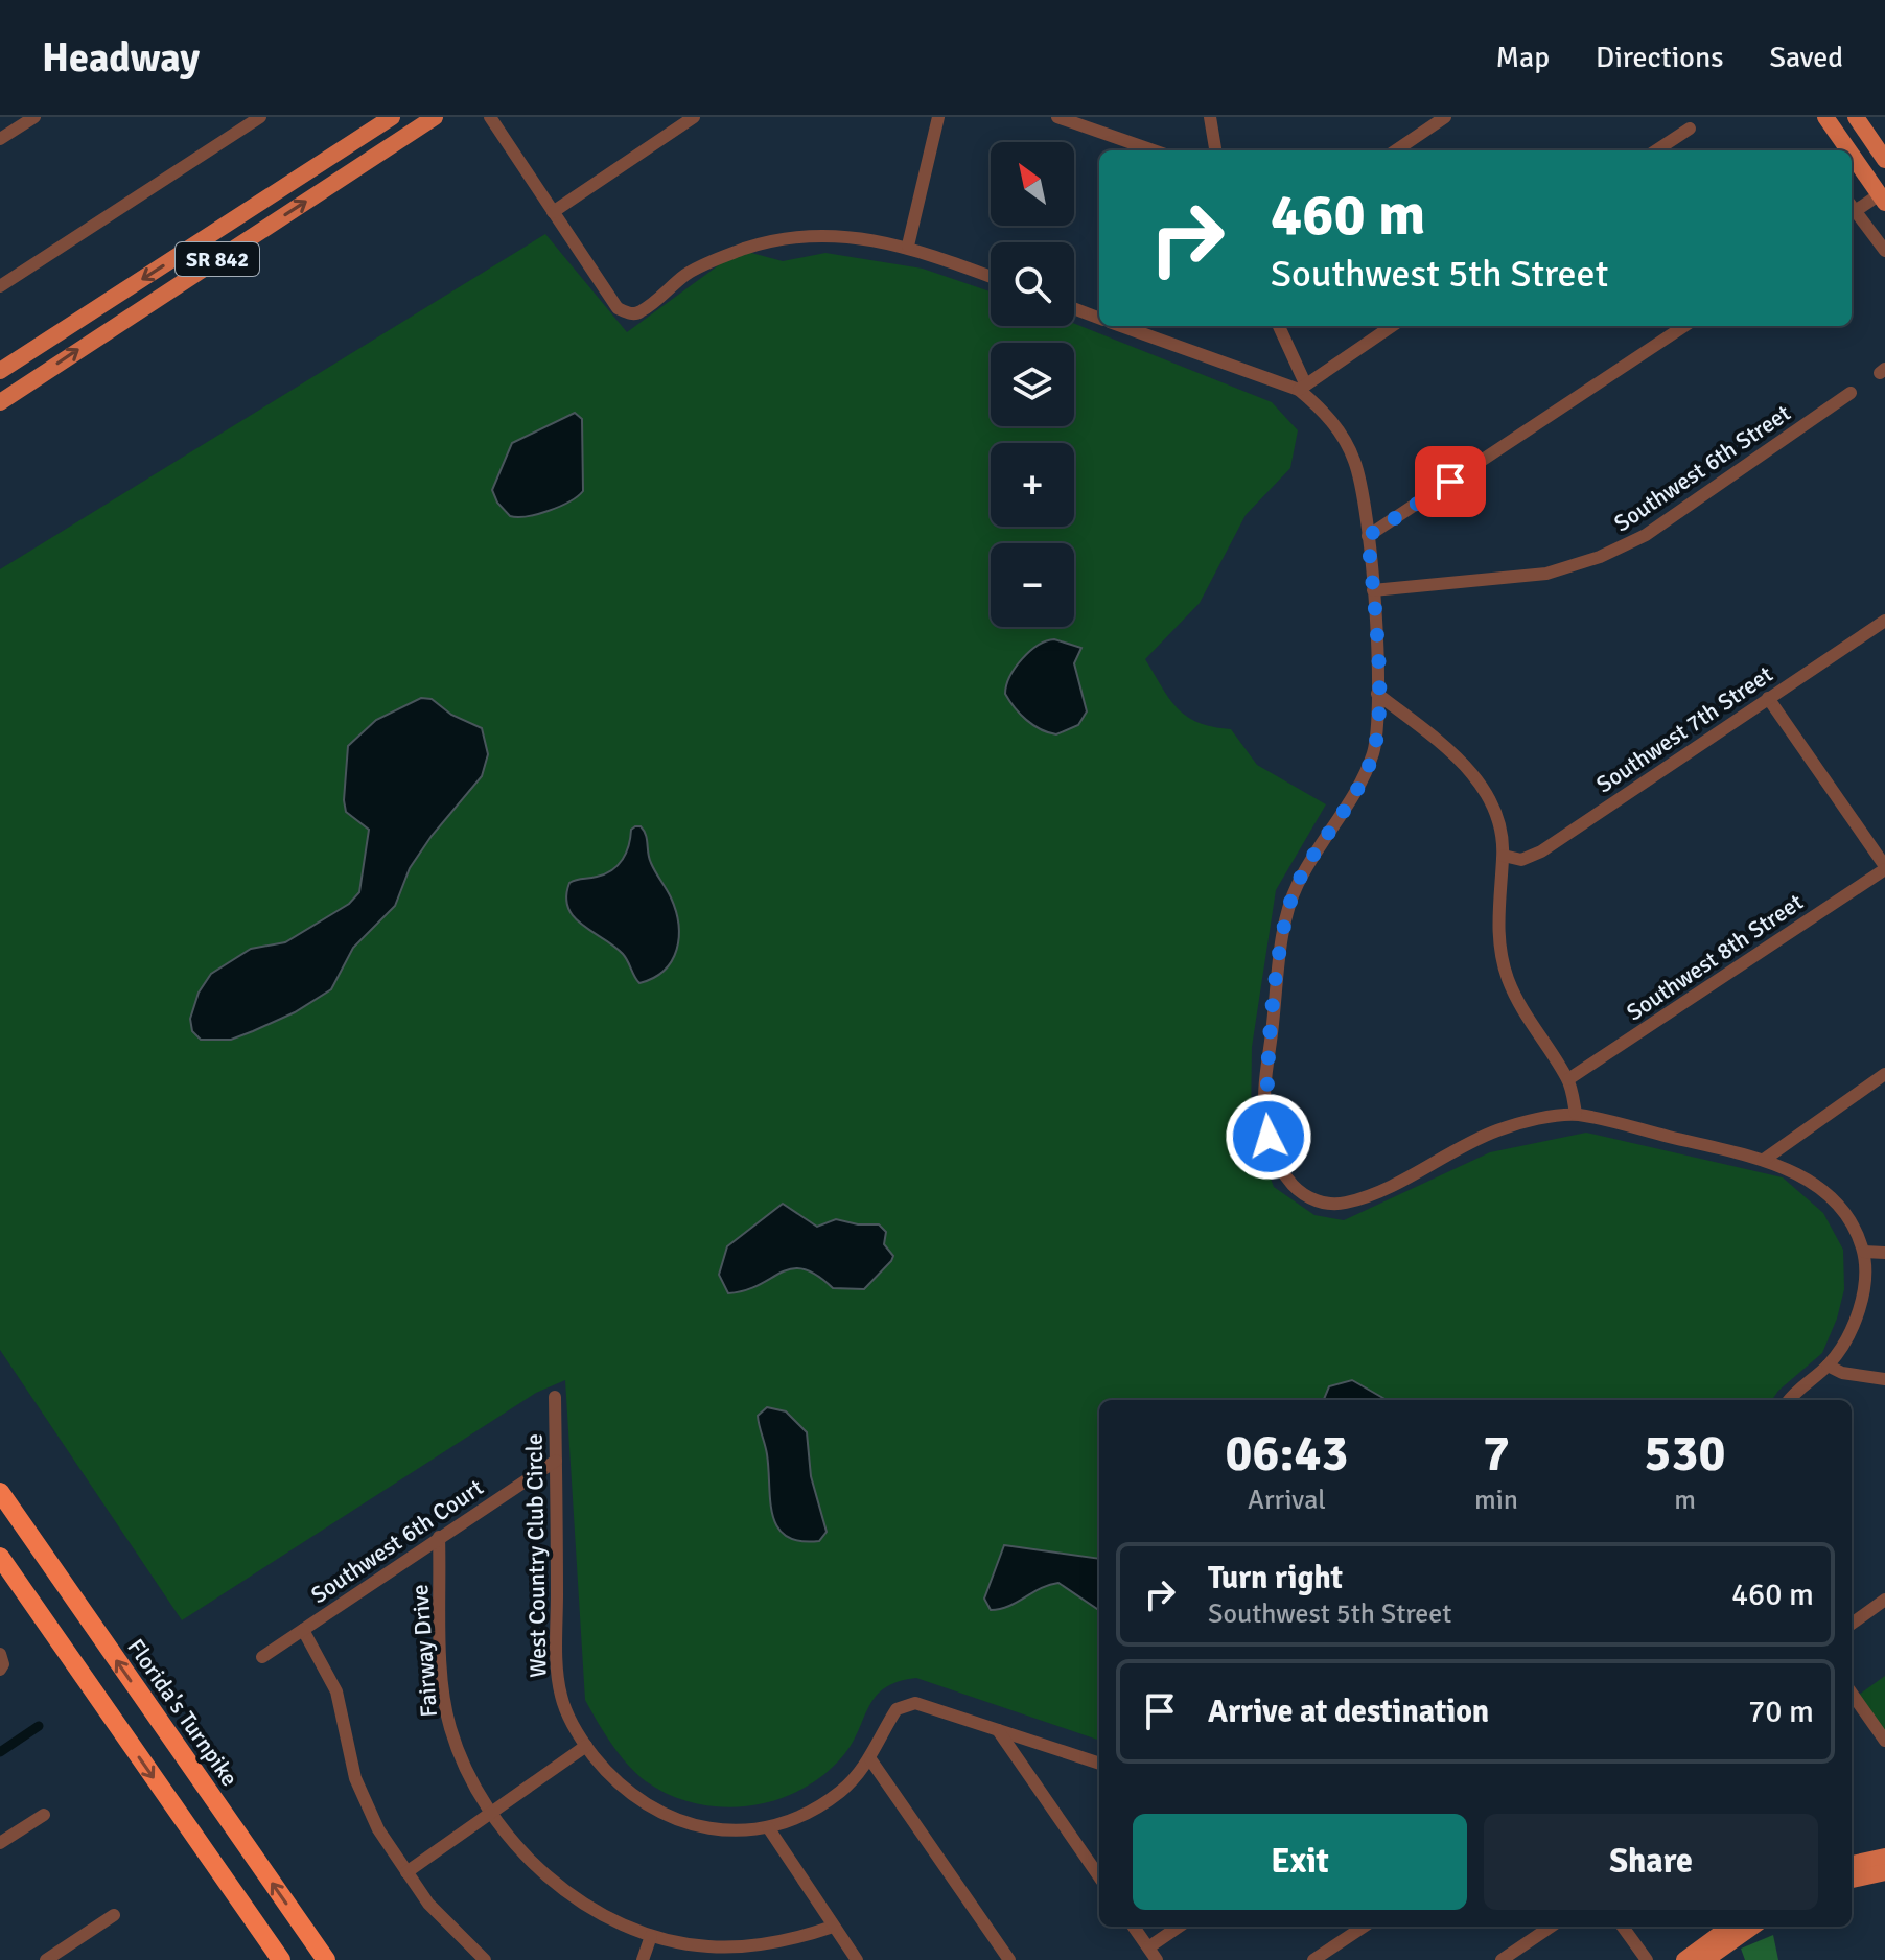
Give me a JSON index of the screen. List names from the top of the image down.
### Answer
{
  "streets": {
    "highway": ["Florida's Turnpike"],
    "main road": ["SR 842"],
    "street": [
      "Southwest 6th Street",
      "Southwest 7th Street",
      "Southwest 8th Street",
      "Southwest 6th Court",
      "West Country Club Circle",
      "Fairway Drive"
    ]
  },
  "crossings": [
    ["Southwest 6th Court", "West Country Club Circle"],
    ["Southwest 6th Court", "Fairway Drive"]
  ],
  "north": "top left",
  "page": {
    "header": "Headway",
    "nav": ["Map", "Directions", "Saved"],
    "map_buttons": ["+", "−"],
    "turn": ["460 m", "Southwest 5th Street"],
    "eta": [
      "06:43",
      "Arrival",
      "7",
      "min",
      "530",
      "m"
    ],
    "list": [
      {
        "name": "Turn right",
        "note": "Southwest 5th Street",
        "value": "460 m"
      },
      {
        "name": "Arrive at destination",
        "value": "70 m"
      }
    ],
    "buttons": ["Exit", "Share"]
  }
}
